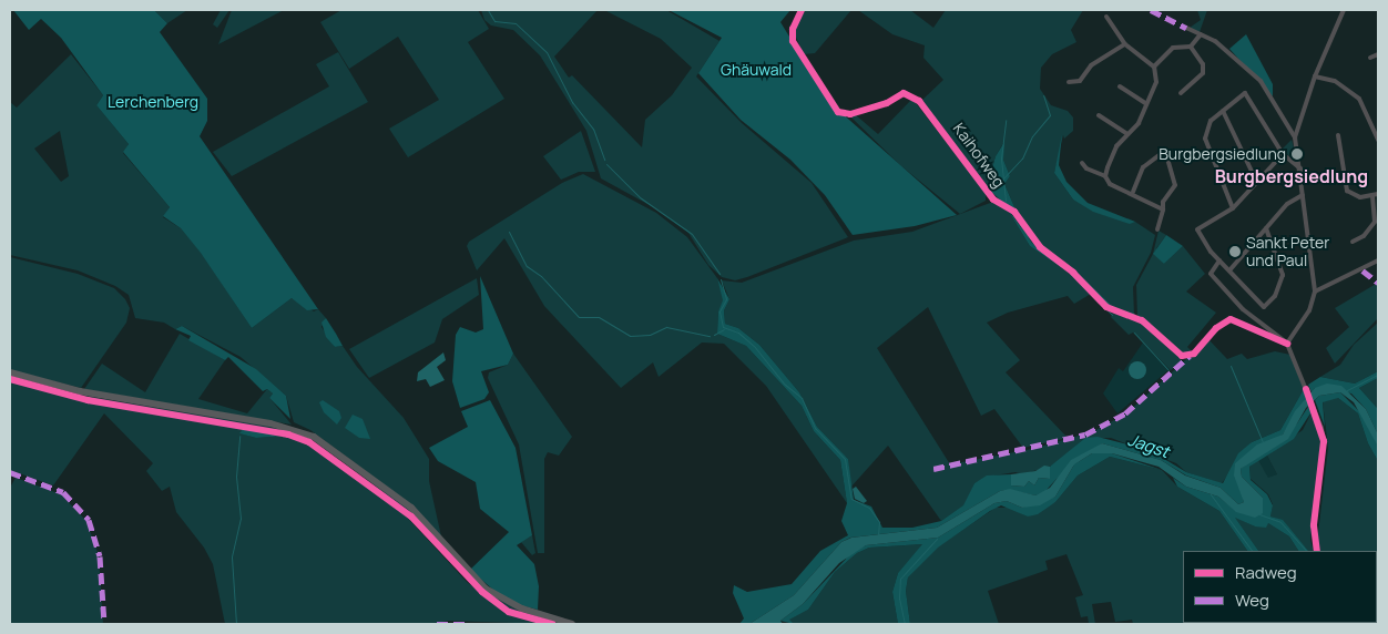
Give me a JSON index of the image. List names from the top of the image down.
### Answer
{
  "streets": {
    "street": ["Kaihofweg"]
  },
  "districts": ["Burgbergsiedlung"],
  "water": ["Jagst"],
  "parks": ["Ghäuwald", "Lerchenberg"],
  "places": ["Burgbergsiedlung", "Sankt Peter und Paul"],
  "legend": ["Radweg", "Weg"]
}
